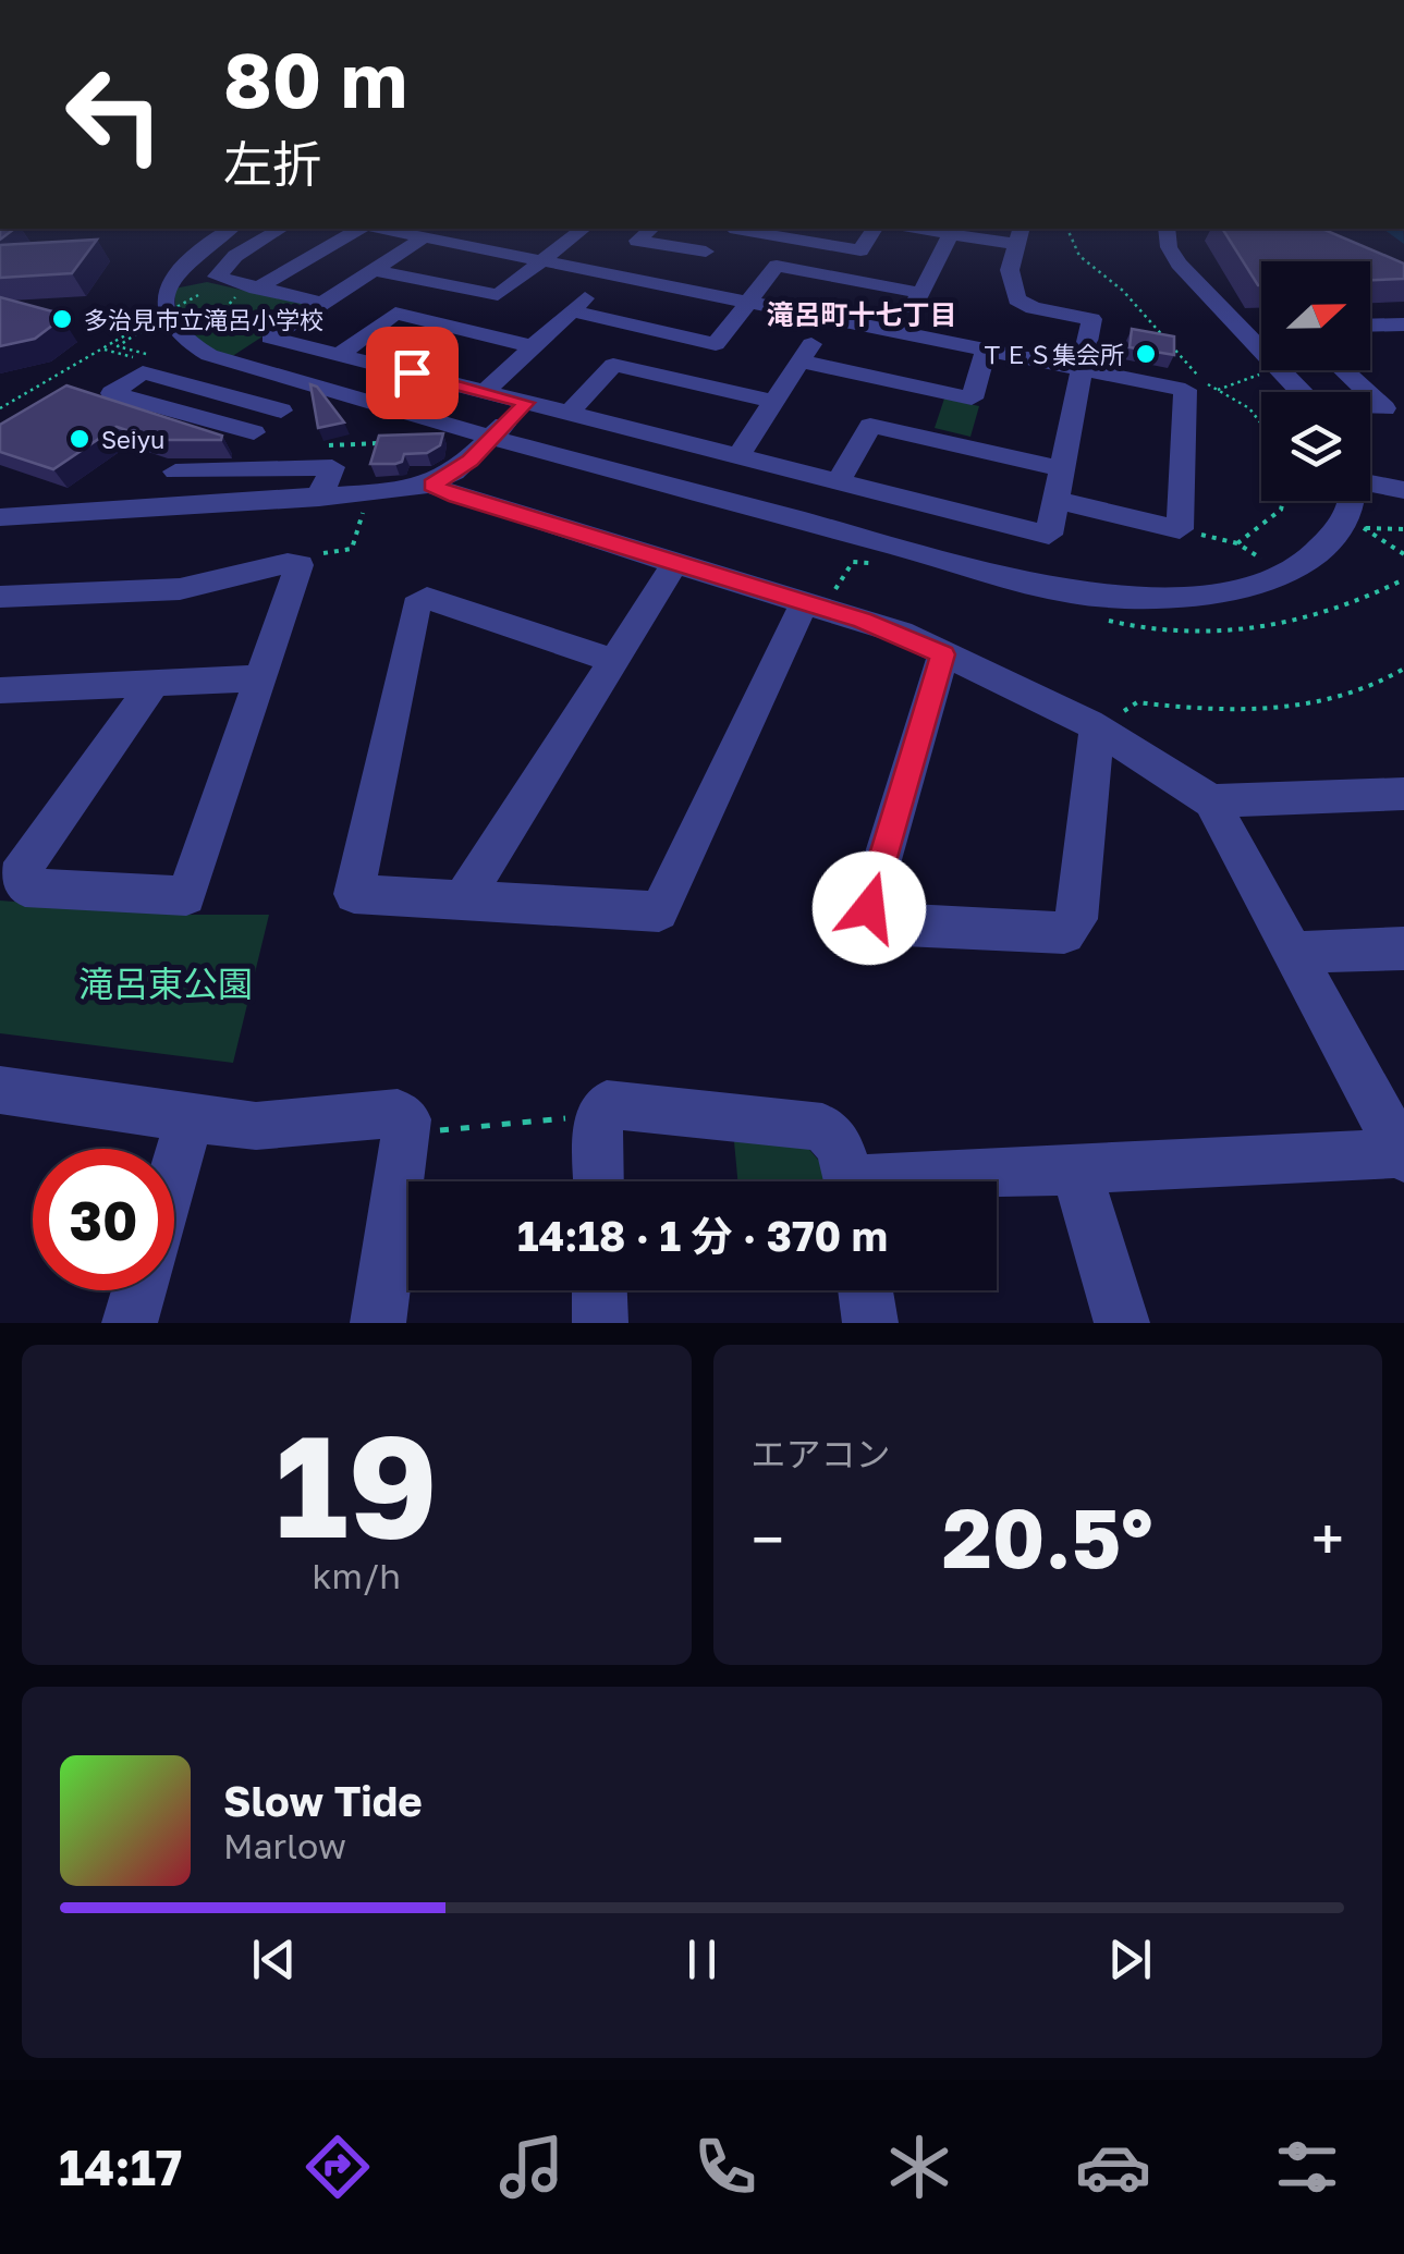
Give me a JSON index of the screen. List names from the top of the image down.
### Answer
{
  "districts": ["滝呂町十七丁目"],
  "parks": ["滝呂東公園"],
  "places": ["多治見市立滝呂小学校", "ＴＥＳ集会所", "Seiyu"],
  "north": "right",
  "page": {
    "turn": ["80 m", "左折"],
    "limit": "30",
    "trip": "14:18 · 1 分 · 370 m",
    "tile": [
      ["19", "km/h"],
      "エアコン"
    ],
    "heat": ["−", "20.5°", "+"],
    "song": ["Slow Tide", "Marlow"],
    "tabs": "14:17"
  }
}
